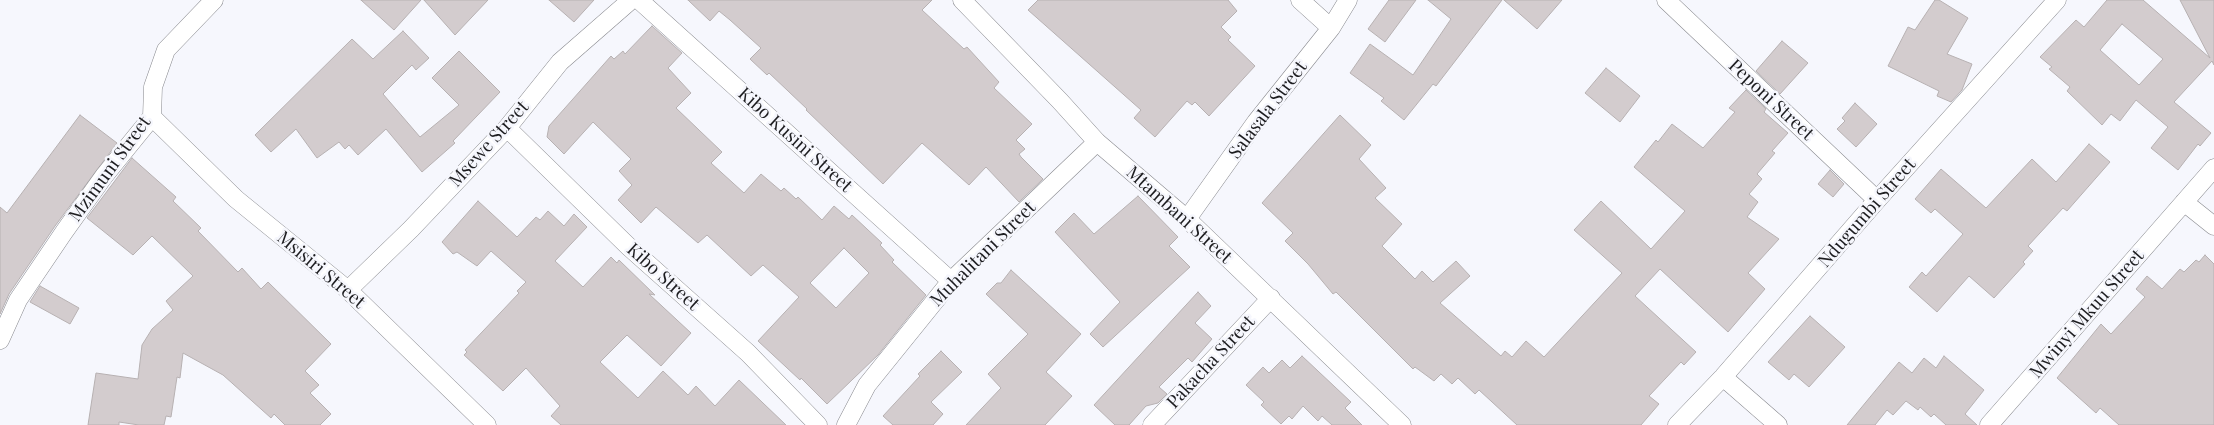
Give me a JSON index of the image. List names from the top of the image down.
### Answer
{
  "streets": {
    "street": [
      "Peponi Street",
      "Salasala Street",
      "Kibo Kusini Street",
      "Msewe Street",
      "Mzimuni Street",
      "Ndugumbi Street",
      "Mtambani Street",
      "Muhalitani Street",
      "Msisiri Street",
      "Kibo Street",
      "Mwinyi Mkuu Street",
      "Pakacha Street"
    ]
  },
  "crossings": [
    ["Peponi Street", "Ndugumbi Street"],
    ["Salasala Street", "Mtambani Street"],
    ["Kibo Kusini Street", "Muhalitani Street"],
    ["Msewe Street", "Msisiri Street"],
    ["Msewe Street", "Kibo Street"],
    ["Mzimuni Street", "Msisiri Street"],
    ["Mtambani Street", "Muhalitani Street"],
    ["Mtambani Street", "Pakacha Street"]
  ]
}
